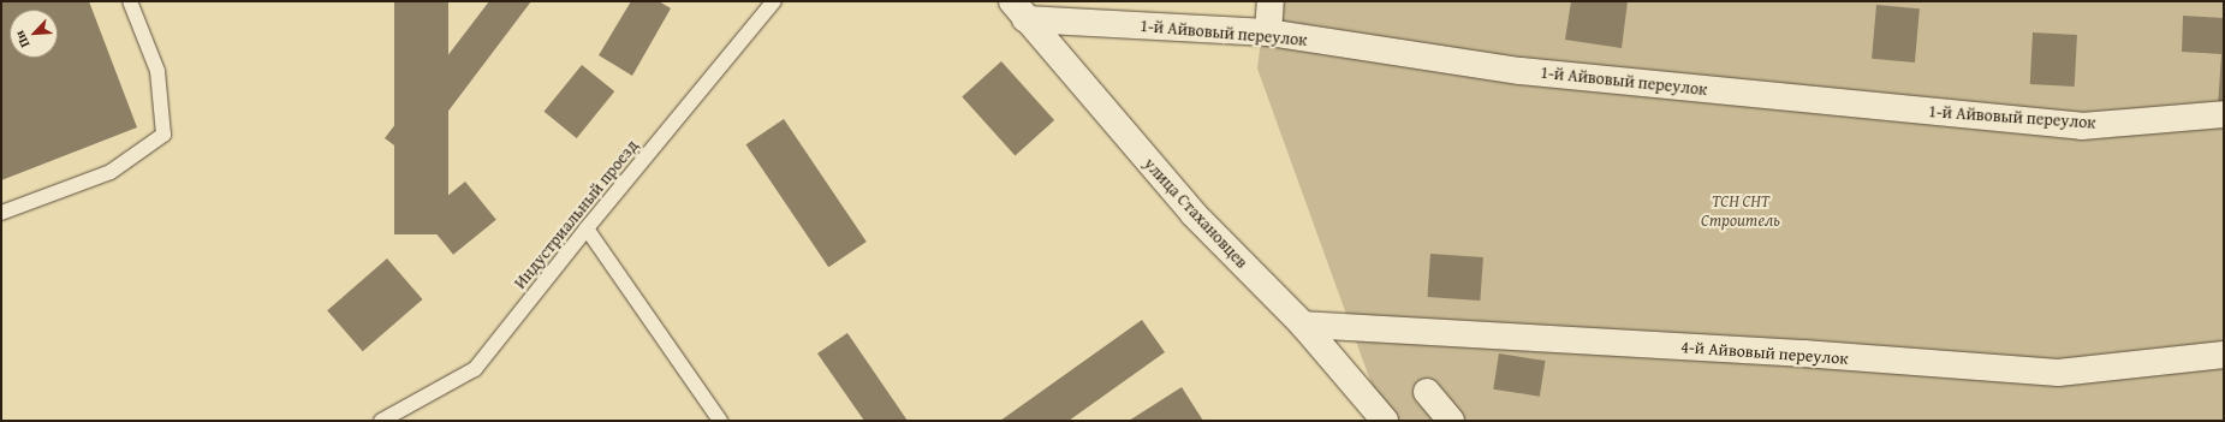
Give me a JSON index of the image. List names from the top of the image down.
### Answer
{
  "streets": {
    "street": ["1-й Айвовый переулок", "улица Стахановцев", "4-й Айвовый переулок"],
    "lane": ["Индустриальный проезд"]
  },
  "crossings": [
    ["1-й Айвовый переулок", "улица Стахановцев"],
    ["улица Стахановцев", "4-й Айвовый переулок"]
  ],
  "parks": ["ТСН СНТ Строитель"],
  "north": "bottom left"
}
